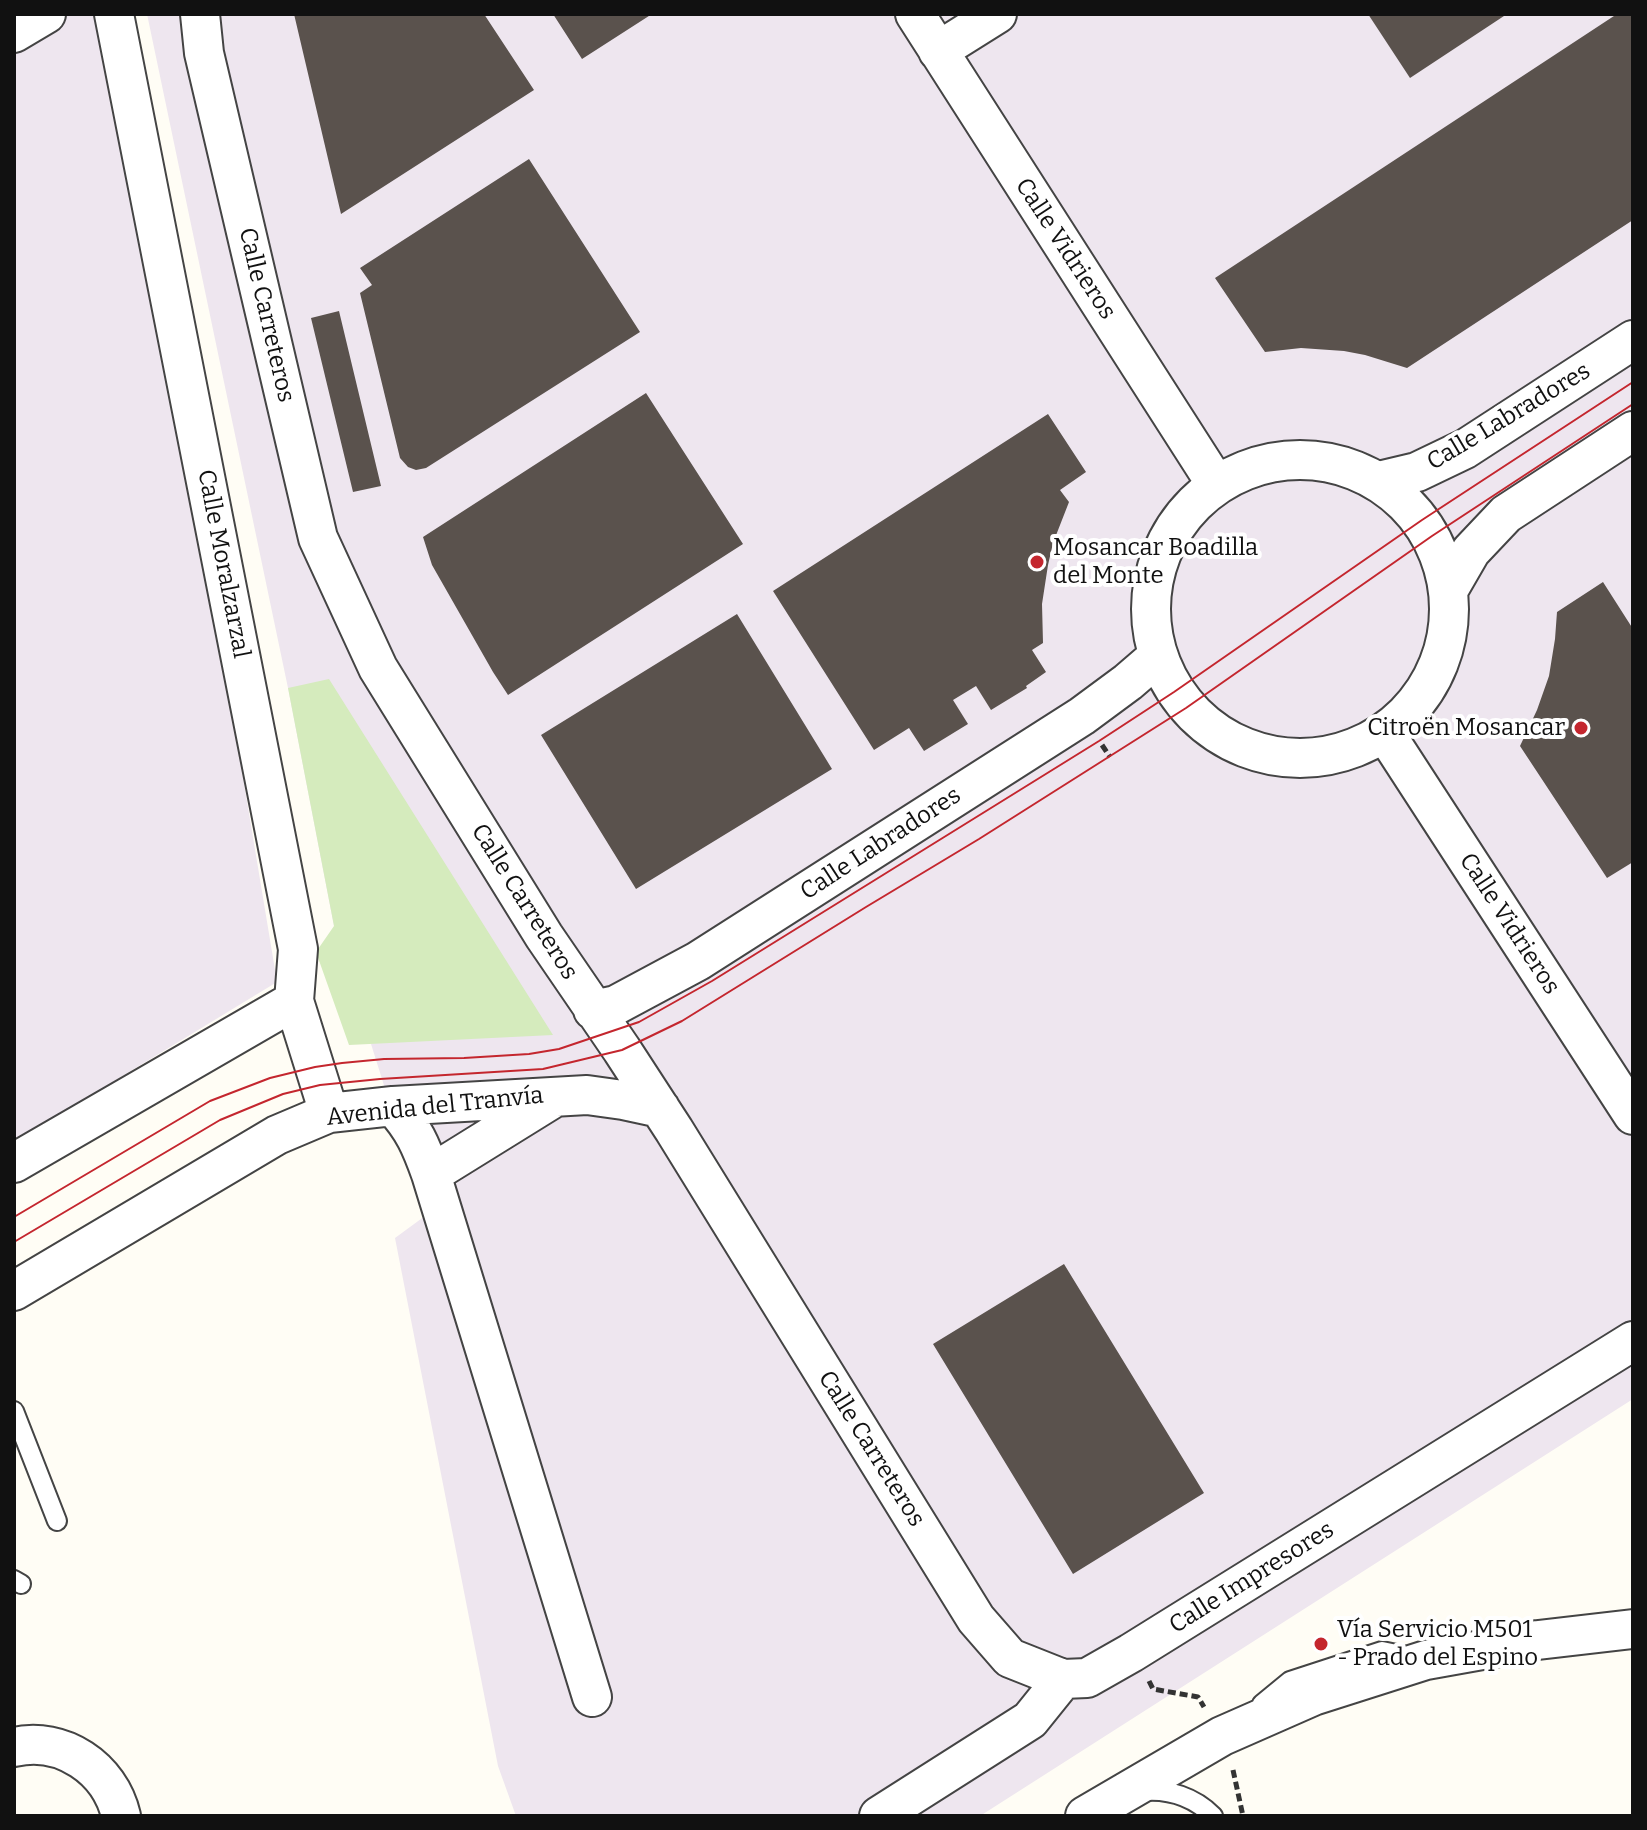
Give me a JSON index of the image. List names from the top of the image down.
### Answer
{
  "streets": {
    "street": [
      "Calle Vidrieros",
      "Calle Carreteros",
      "Calle Labradores",
      "Calle Moralzarzal",
      "Avenida del Tranvía",
      "Calle Impresores"
    ]
  },
  "crossings": [
    ["Calle Carreteros", "Calle Labradores"],
    ["Calle Carreteros", "Avenida del Tranvía"],
    ["Calle Carreteros", "Calle Impresores"],
    ["Calle Moralzarzal", "Avenida del Tranvía"]
  ],
  "places": ["Mosancar Boadilla del Monte", "Citroën Mosancar", "Vía Servicio M501 - Prado del Espino"]
}
